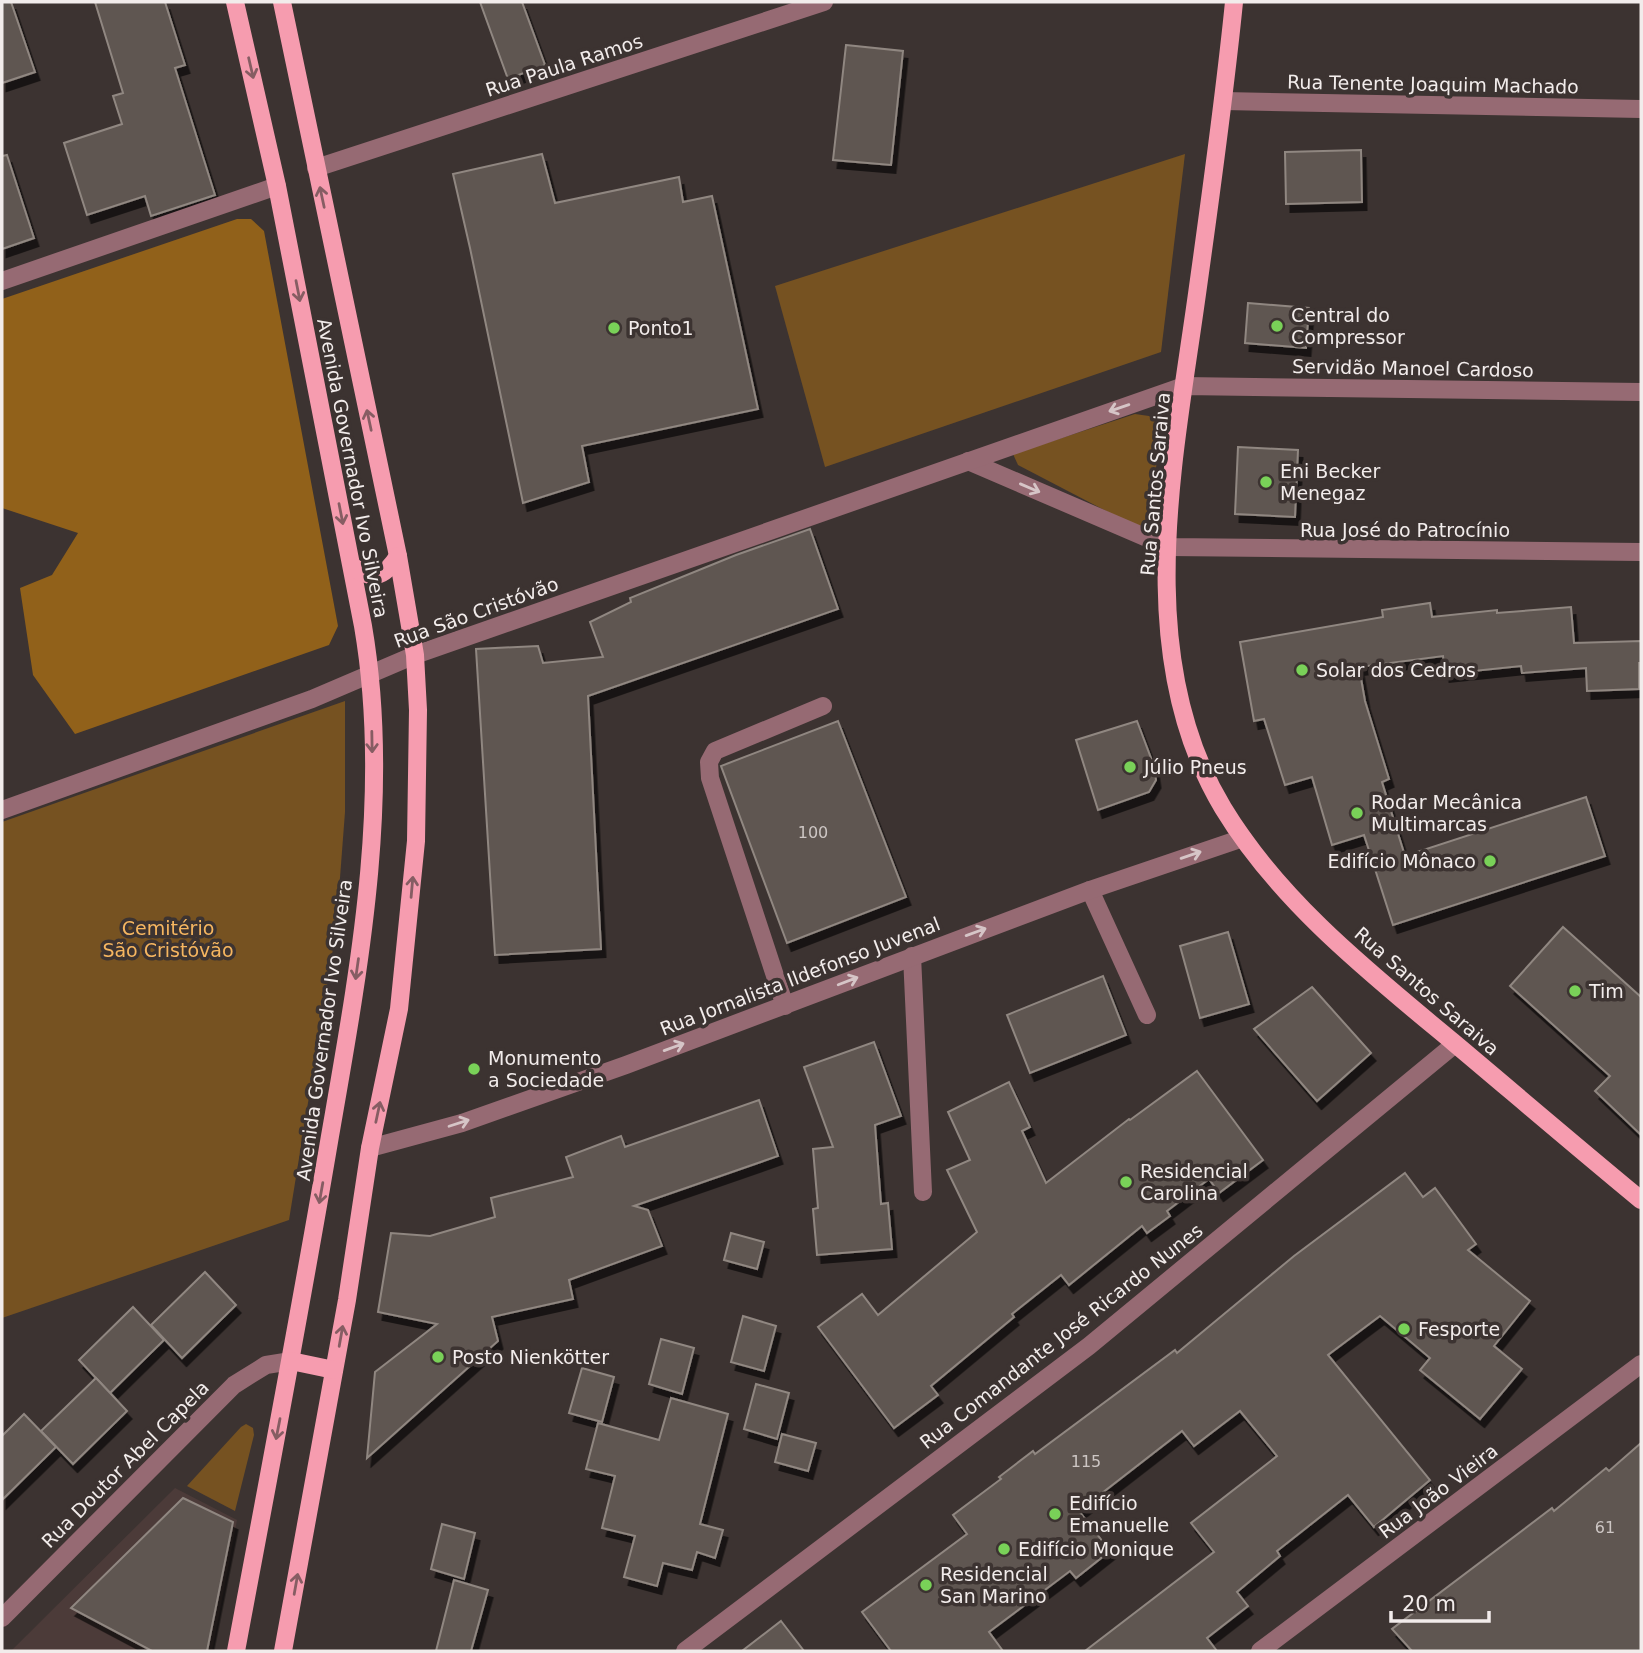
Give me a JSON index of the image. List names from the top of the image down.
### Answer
{
  "streets": {
    "main road": ["Avenida Governador Ivo Silveira", "Rua Santos Saraiva"],
    "street": [
      "Rua Paula Ramos",
      "Rua Tenente Joaquim Machado",
      "Servidão Manoel Cardoso",
      "Rua José do Patrocínio",
      "Rua São Cristóvão",
      "Rua Jornalista Ildefonso Juvenal",
      "Rua Comandante José Ricardo Nunes",
      "Rua Doutor Abel Capela",
      "Rua João Vieira"
    ]
  },
  "crossings": [
    ["Rua Paula Ramos", "Avenida Governador Ivo Silveira"],
    ["Rua Tenente Joaquim Machado", "Rua Santos Saraiva"],
    ["Servidão Manoel Cardoso", "Rua Santos Saraiva"],
    ["Servidão Manoel Cardoso", "Rua São Cristóvão"],
    ["Avenida Governador Ivo Silveira", "Rua São Cristóvão"],
    ["Avenida Governador Ivo Silveira", "Rua Jornalista Ildefonso Juvenal"],
    ["Avenida Governador Ivo Silveira", "Rua Doutor Abel Capela"],
    ["Rua Santos Saraiva", "Rua José do Patrocínio"],
    ["Rua Santos Saraiva", "Rua São Cristóvão"],
    ["Rua Santos Saraiva", "Rua Jornalista Ildefonso Juvenal"],
    ["Rua Santos Saraiva", "Rua Comandante José Ricardo Nunes"]
  ],
  "one_way": ["Rua Jornalista Ildefonso Juvenal"],
  "parks": ["Cemitério São Cristóvão"],
  "places": [
    "Central do Compressor",
    "Ponto1",
    "Eni Becker Menegaz",
    "Solar dos Cedros",
    "Júlio Pneus",
    "Rodar Mecânica Multimarcas",
    "Edifício Mônaco",
    "Tim",
    "Monumento a Sociedade",
    "Residencial Carolina",
    "Fesporte",
    "Posto Nienkötter",
    "Edifício Emanuelle",
    "Edifício Monique",
    "Residencial San Marino"
  ],
  "house_numbers": ["100", "115", "61"],
  "scale_bar": "20 m"
}
